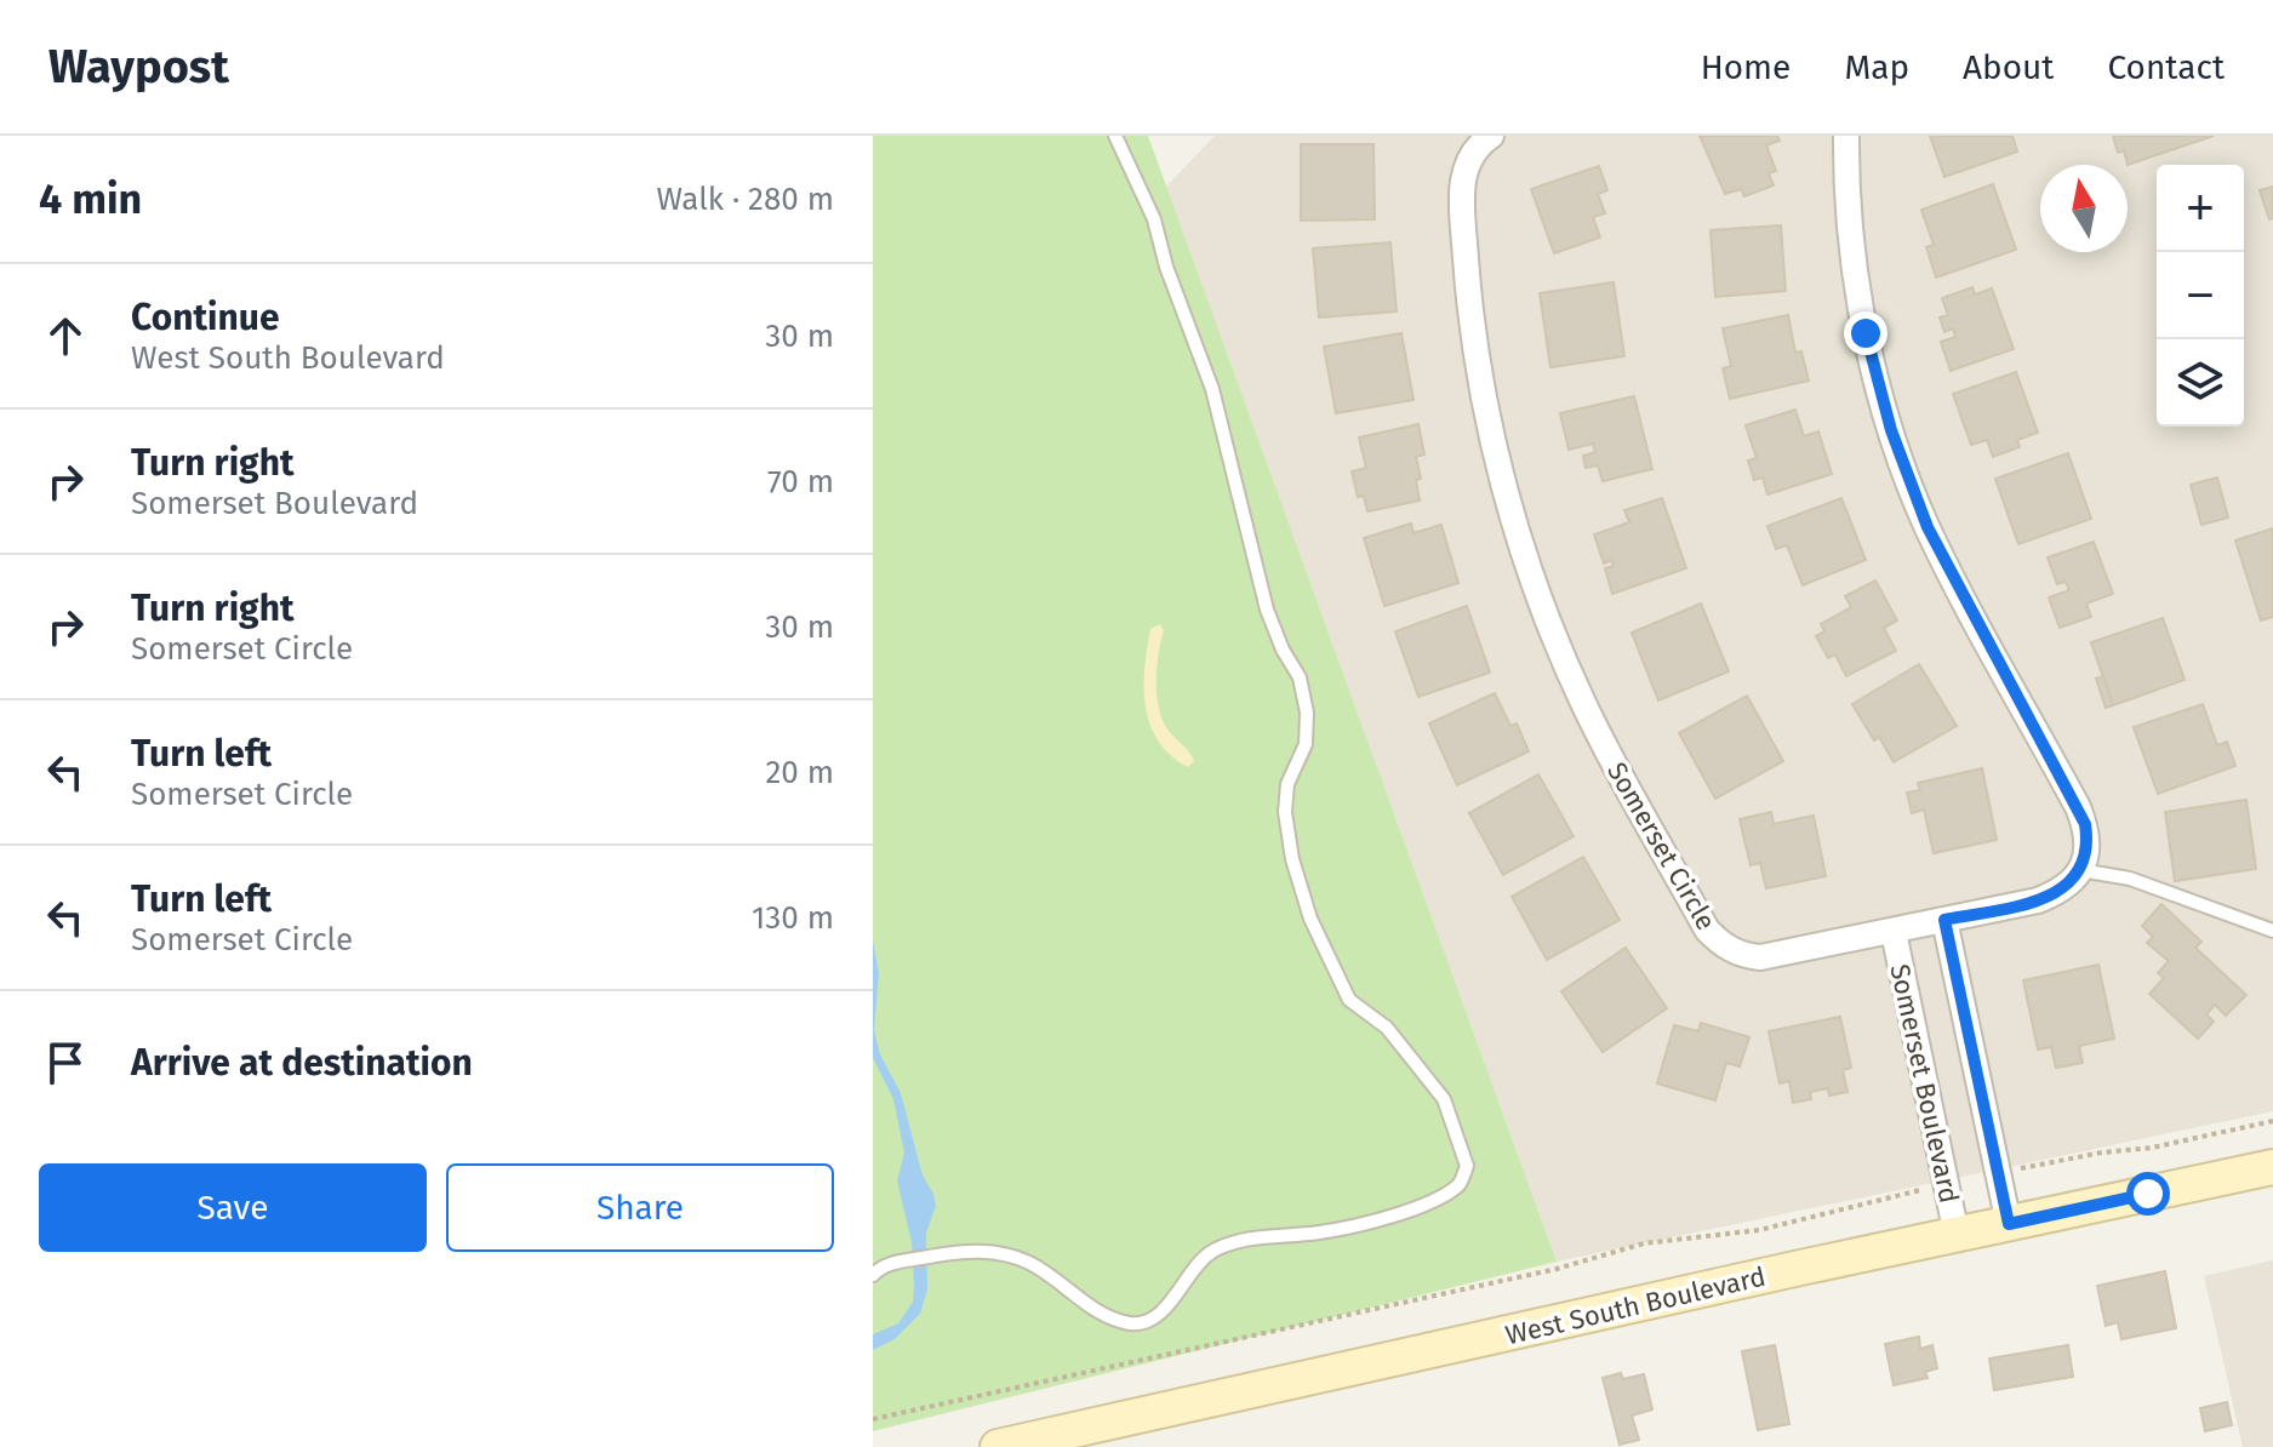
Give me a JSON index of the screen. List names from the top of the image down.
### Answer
{
  "streets": {
    "main road": ["West South Boulevard"],
    "street": ["Somerset Circle", "Somerset Boulevard"]
  },
  "crossings": [
    ["Somerset Circle", "Somerset Boulevard"],
    ["Somerset Boulevard", "West South Boulevard"]
  ],
  "north": "top",
  "page": {
    "header": "Waypost",
    "nav": [
      "Home",
      "Map",
      "About",
      "Contact"
    ],
    "heading": ["4 min", "Walk · 280 m"],
    "map_buttons": ["+", "−"],
    "list": [
      ["Continue", "West South Boulevard", "30 m"],
      ["Turn right", "Somerset Boulevard", "70 m"],
      ["Turn right", "Somerset Circle", "30 m"],
      ["Turn left", "Somerset Circle", "20 m"],
      ["Turn left", "Somerset Circle", "130 m"],
      "Arrive at destination"
    ],
    "buttons": ["Save", "Share"]
  }
}
